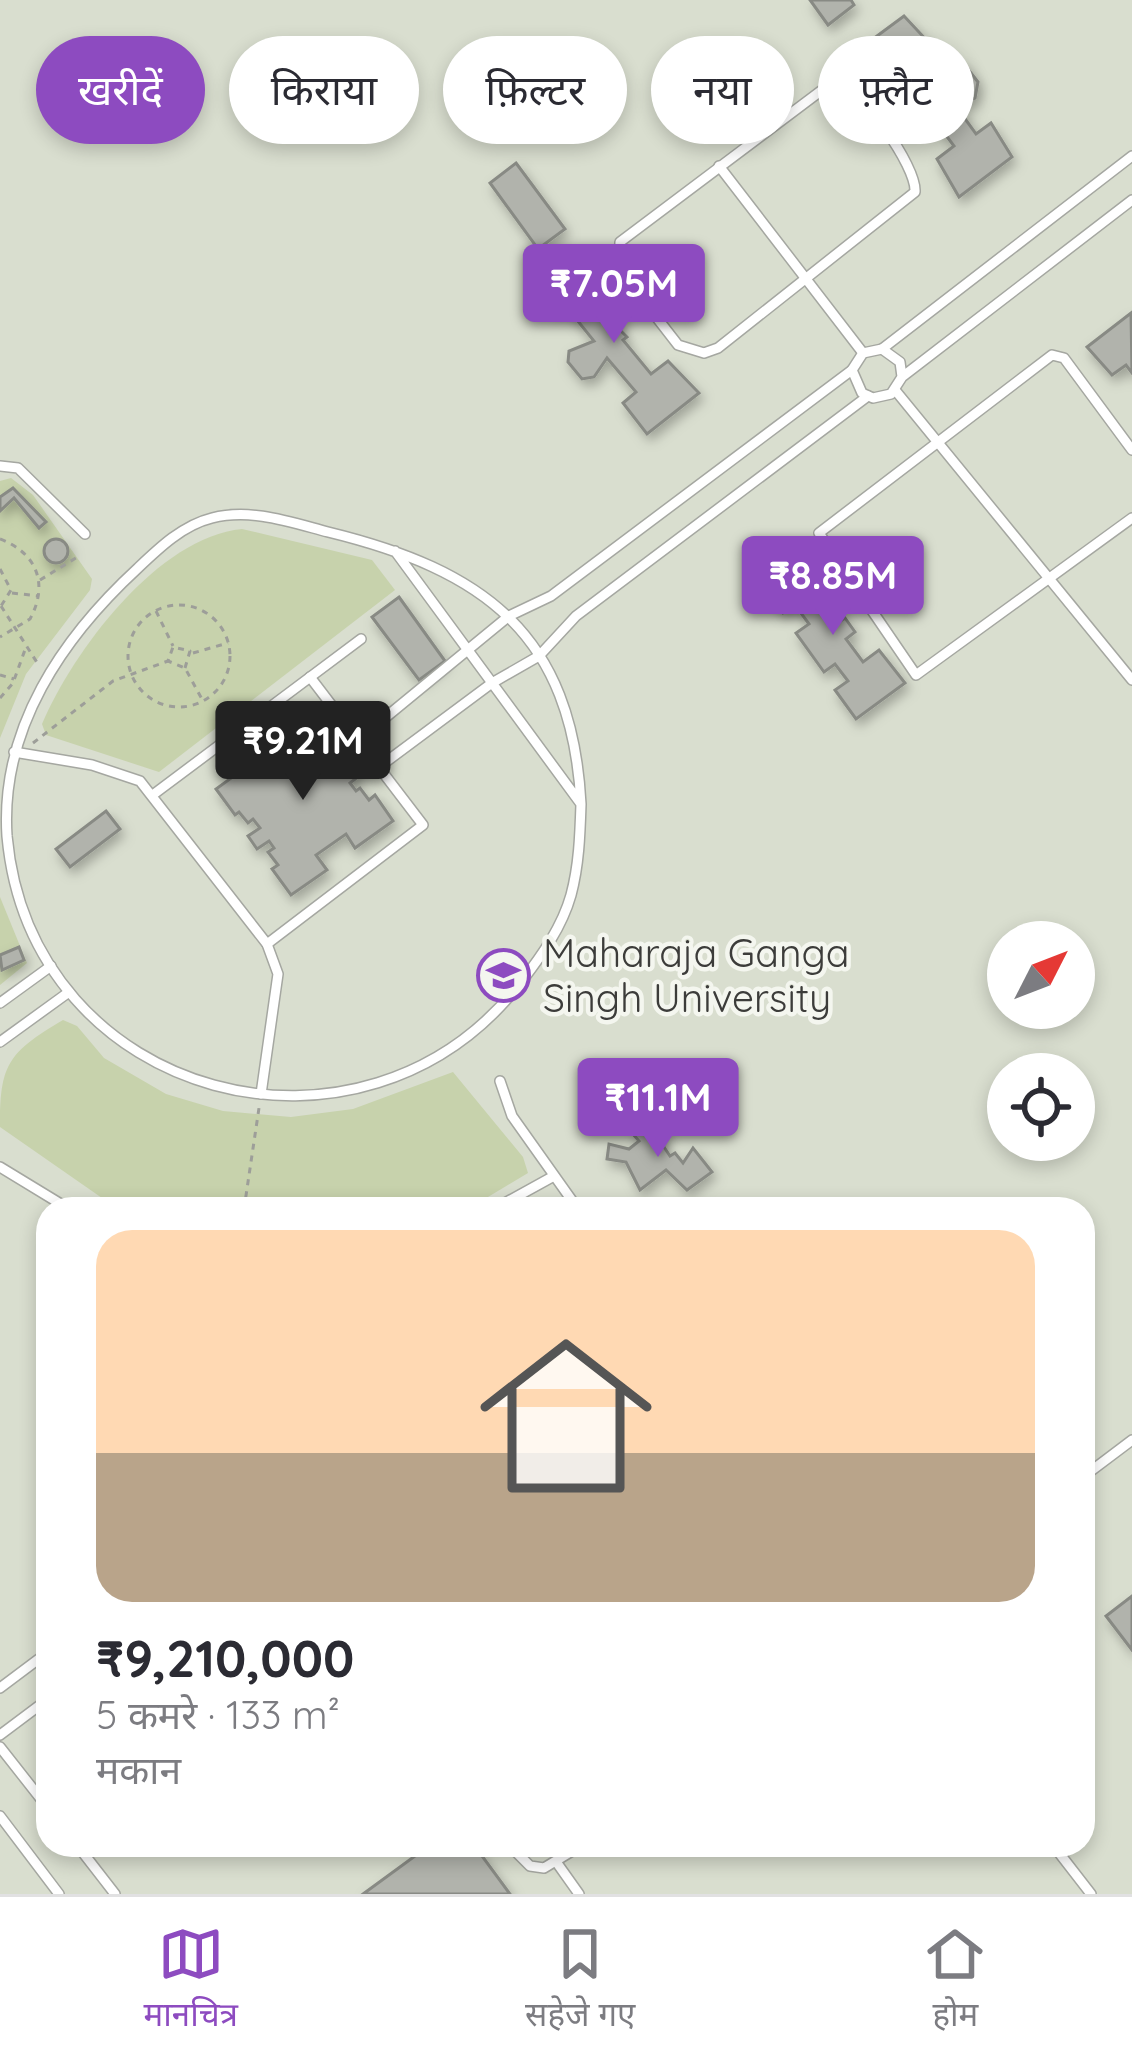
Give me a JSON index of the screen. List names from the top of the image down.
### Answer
{
  "places": {
    "school or university": ["Maharaja Ganga Singh University"]
  },
  "north": "top right",
  "page": {
    "chip": [
      "खरीदें",
      "किराया",
      "फ़िल्टर",
      "नया",
      "फ़्लैट"
    ],
    "price": [
      "₹7.05M",
      "₹8.85M",
      "₹9.21M",
      "₹11.1M"
    ],
    "list": [
      {
        "name": "₹9,210,000",
        "note": "5 कमरे · 133 m² · मकान"
      }
    ],
    "tabs": ["मानचित्र", "सहेजे गए", "होम"]
  }
}
